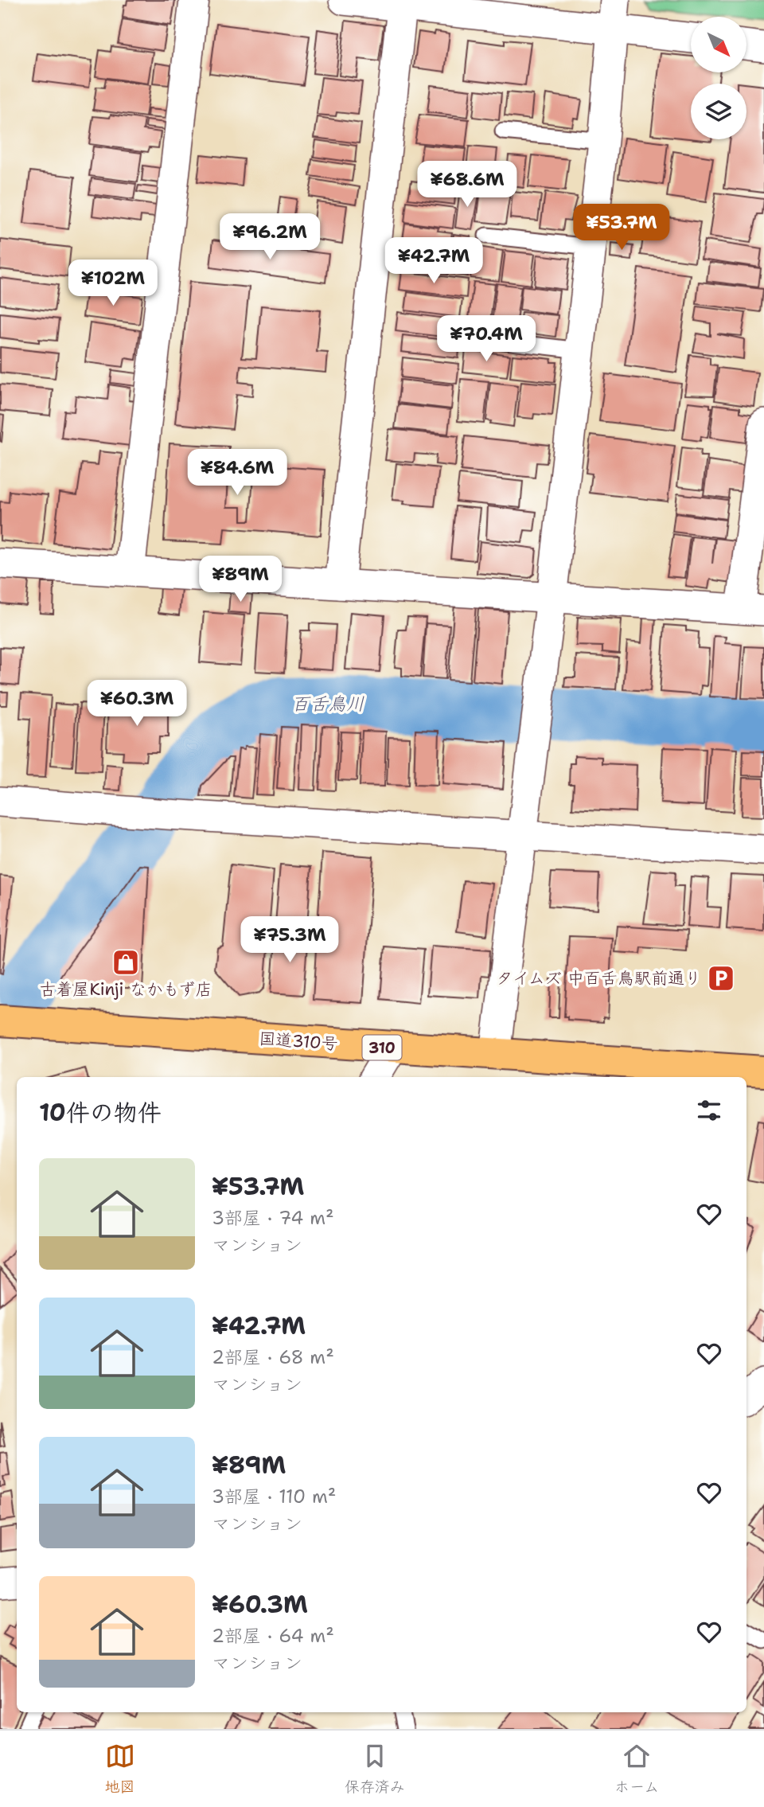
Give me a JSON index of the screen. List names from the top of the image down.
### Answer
{
  "streets": {
    "highway": ["国道310号", "310"]
  },
  "water": ["百舌鳥川"],
  "places": {
    "shop": ["古着屋Kinji なかもず店"],
    "parking": ["タイムズ 中百舌鳥駅前通り"]
  },
  "north": "bottom right",
  "page": {
    "price": [
      "¥68.6M",
      "¥53.7M",
      "¥96.2M",
      "¥42.7M",
      "¥102M",
      "¥70.4M",
      "¥84.6M",
      "¥89M",
      "¥60.3M",
      "¥75.3M"
    ],
    "heading": "10件の物件",
    "list": [
      {
        "name": "¥53.7M",
        "note": "3部屋 · 74 m² · マンション"
      },
      {
        "name": "¥42.7M",
        "note": "2部屋 · 68 m² · マンション"
      },
      {
        "name": "¥89M",
        "note": "3部屋 · 110 m² · マンション"
      },
      {
        "name": "¥60.3M",
        "note": "2部屋 · 64 m² · マンション"
      }
    ],
    "tabs": ["地図", "保存済み", "ホーム"]
  }
}
